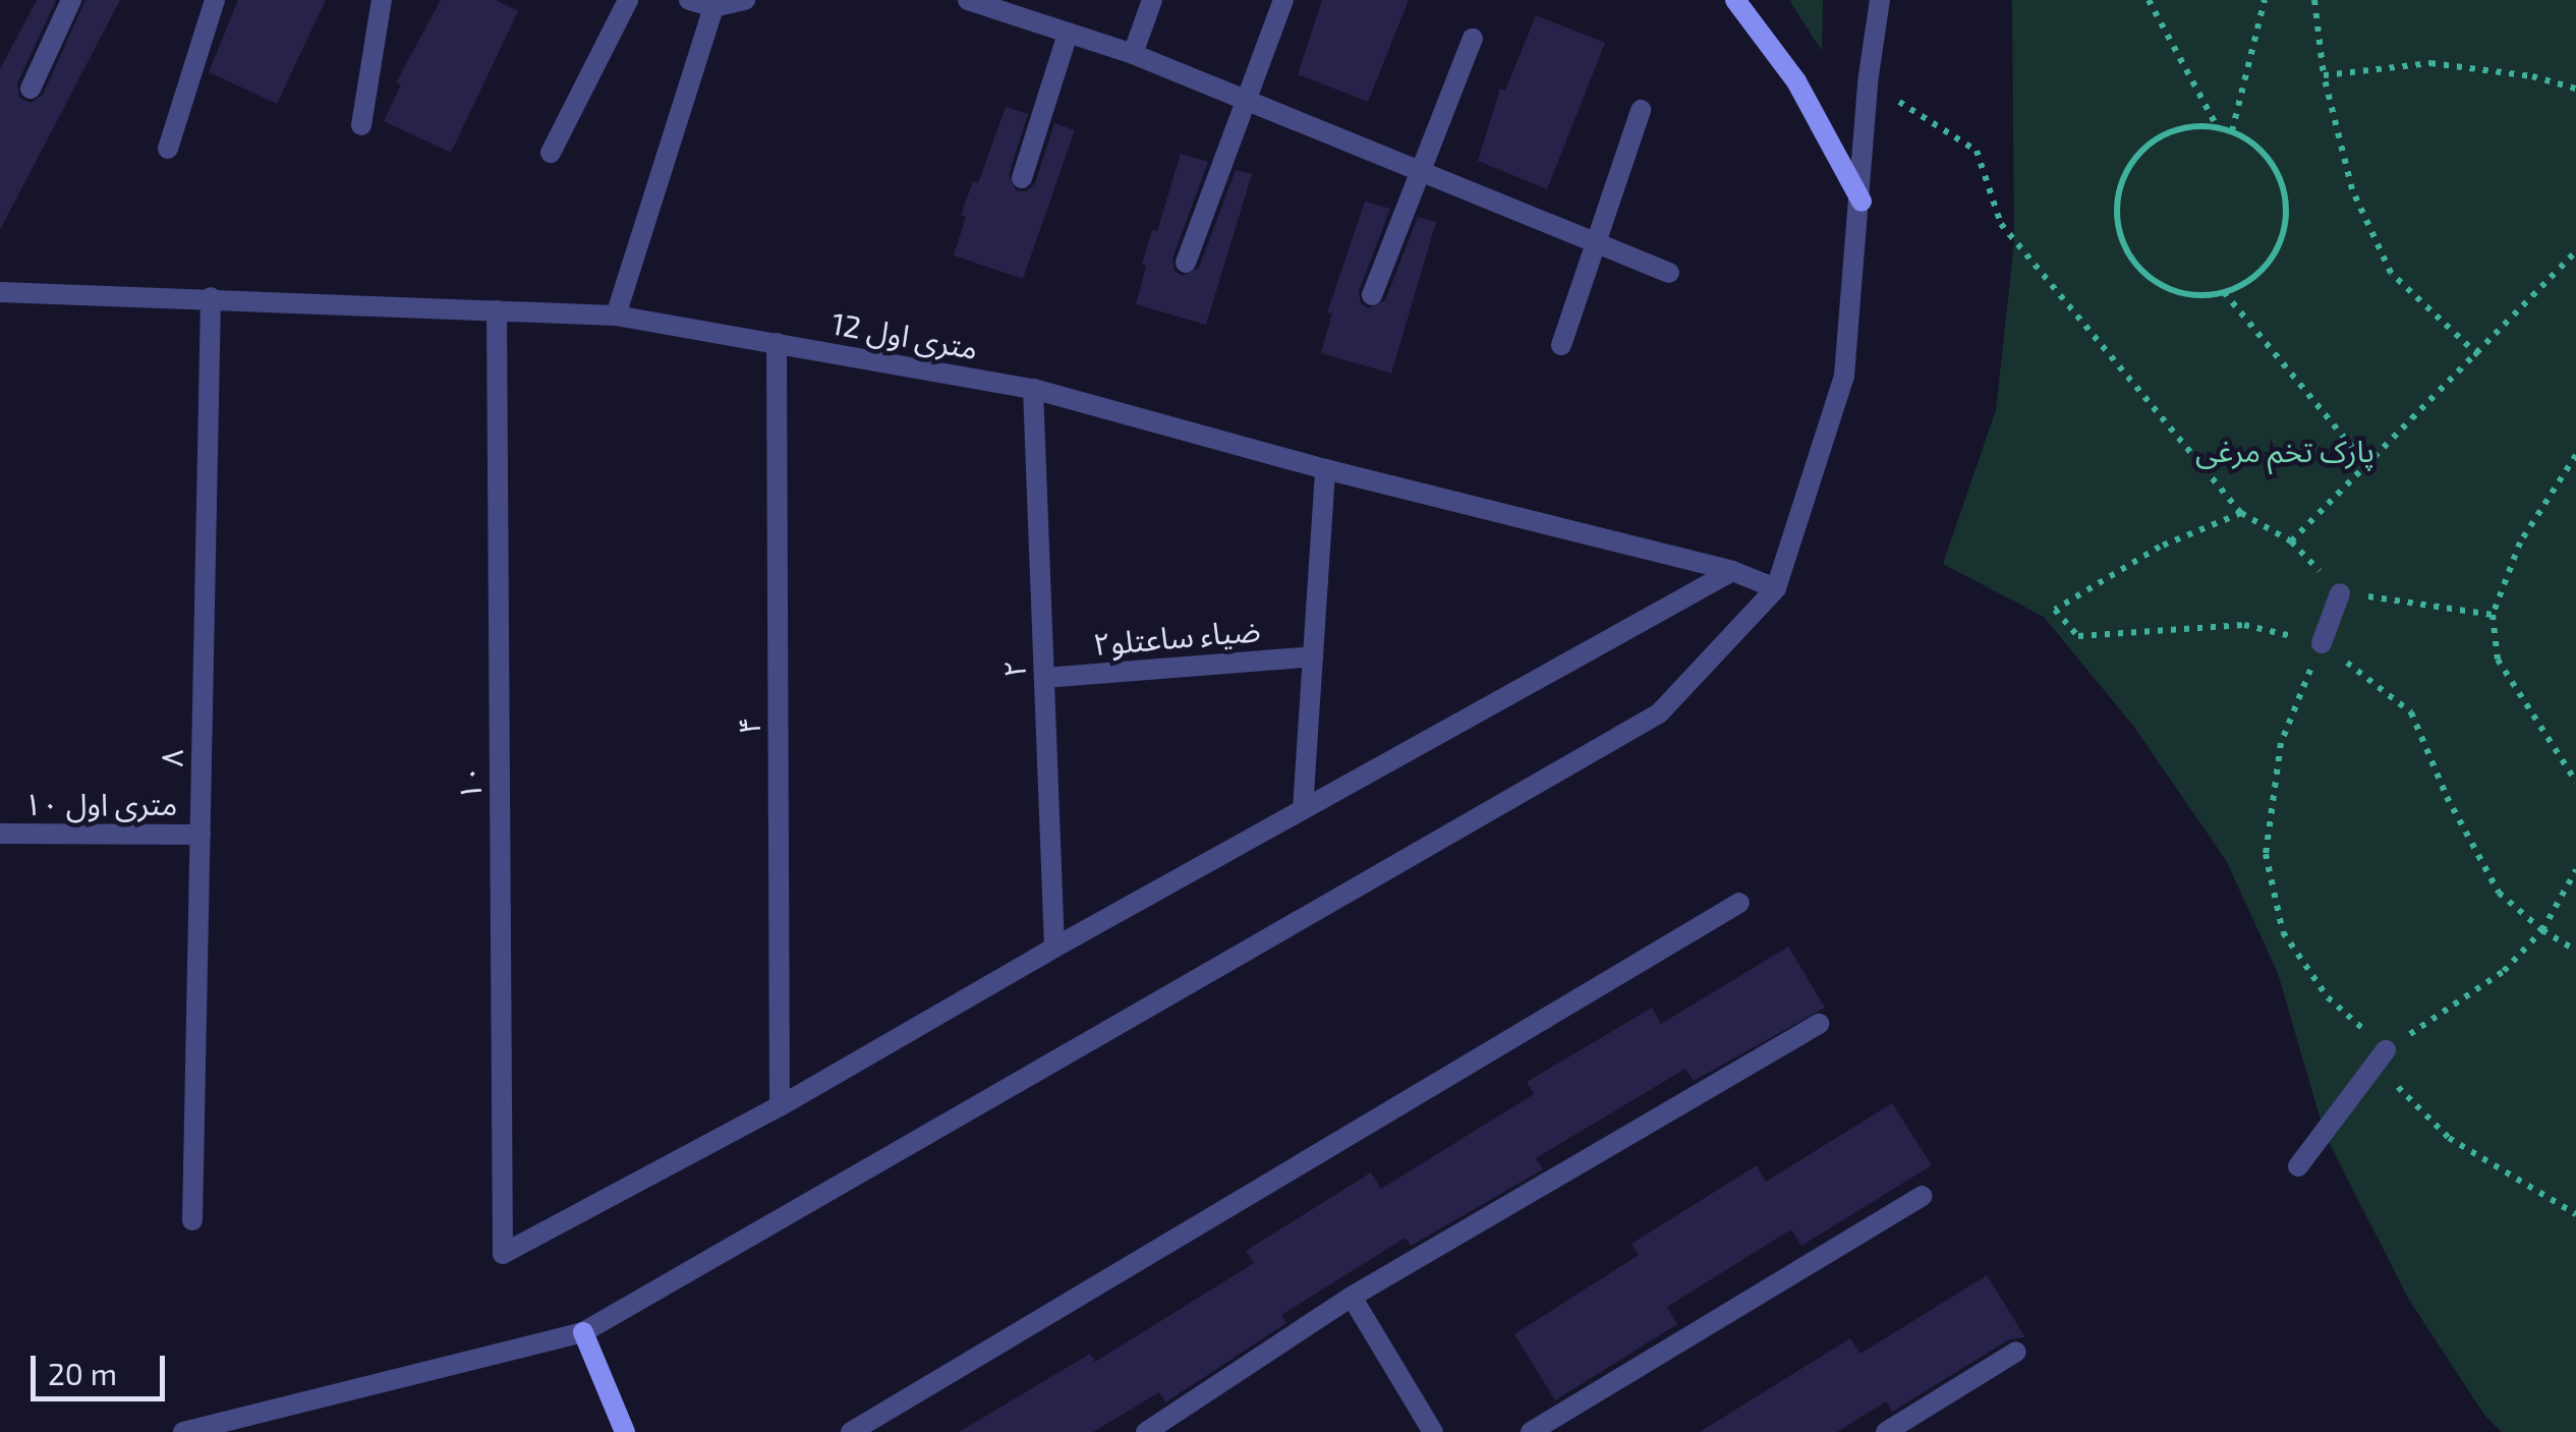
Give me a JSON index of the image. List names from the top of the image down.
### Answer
{
  "streets": {
    "street": [
      "12 متری اول",
      "ضیاء ساعتلو۲",
      "۲",
      "۴",
      "۸",
      "۱۰",
      "۱۰ متری اول"
    ]
  },
  "crossings": [
    ["12 متری اول", "۲"],
    ["12 متری اول", "۴"],
    ["12 متری اول", "۸"],
    ["12 متری اول", "۱۰"],
    ["ضیاء ساعتلو۲", "۲"],
    ["۴", "۱۰"],
    ["۸", "۱۰ متری اول"]
  ],
  "parks": ["پارک تخم مرغی"],
  "scale_bar": "20 m"
}
